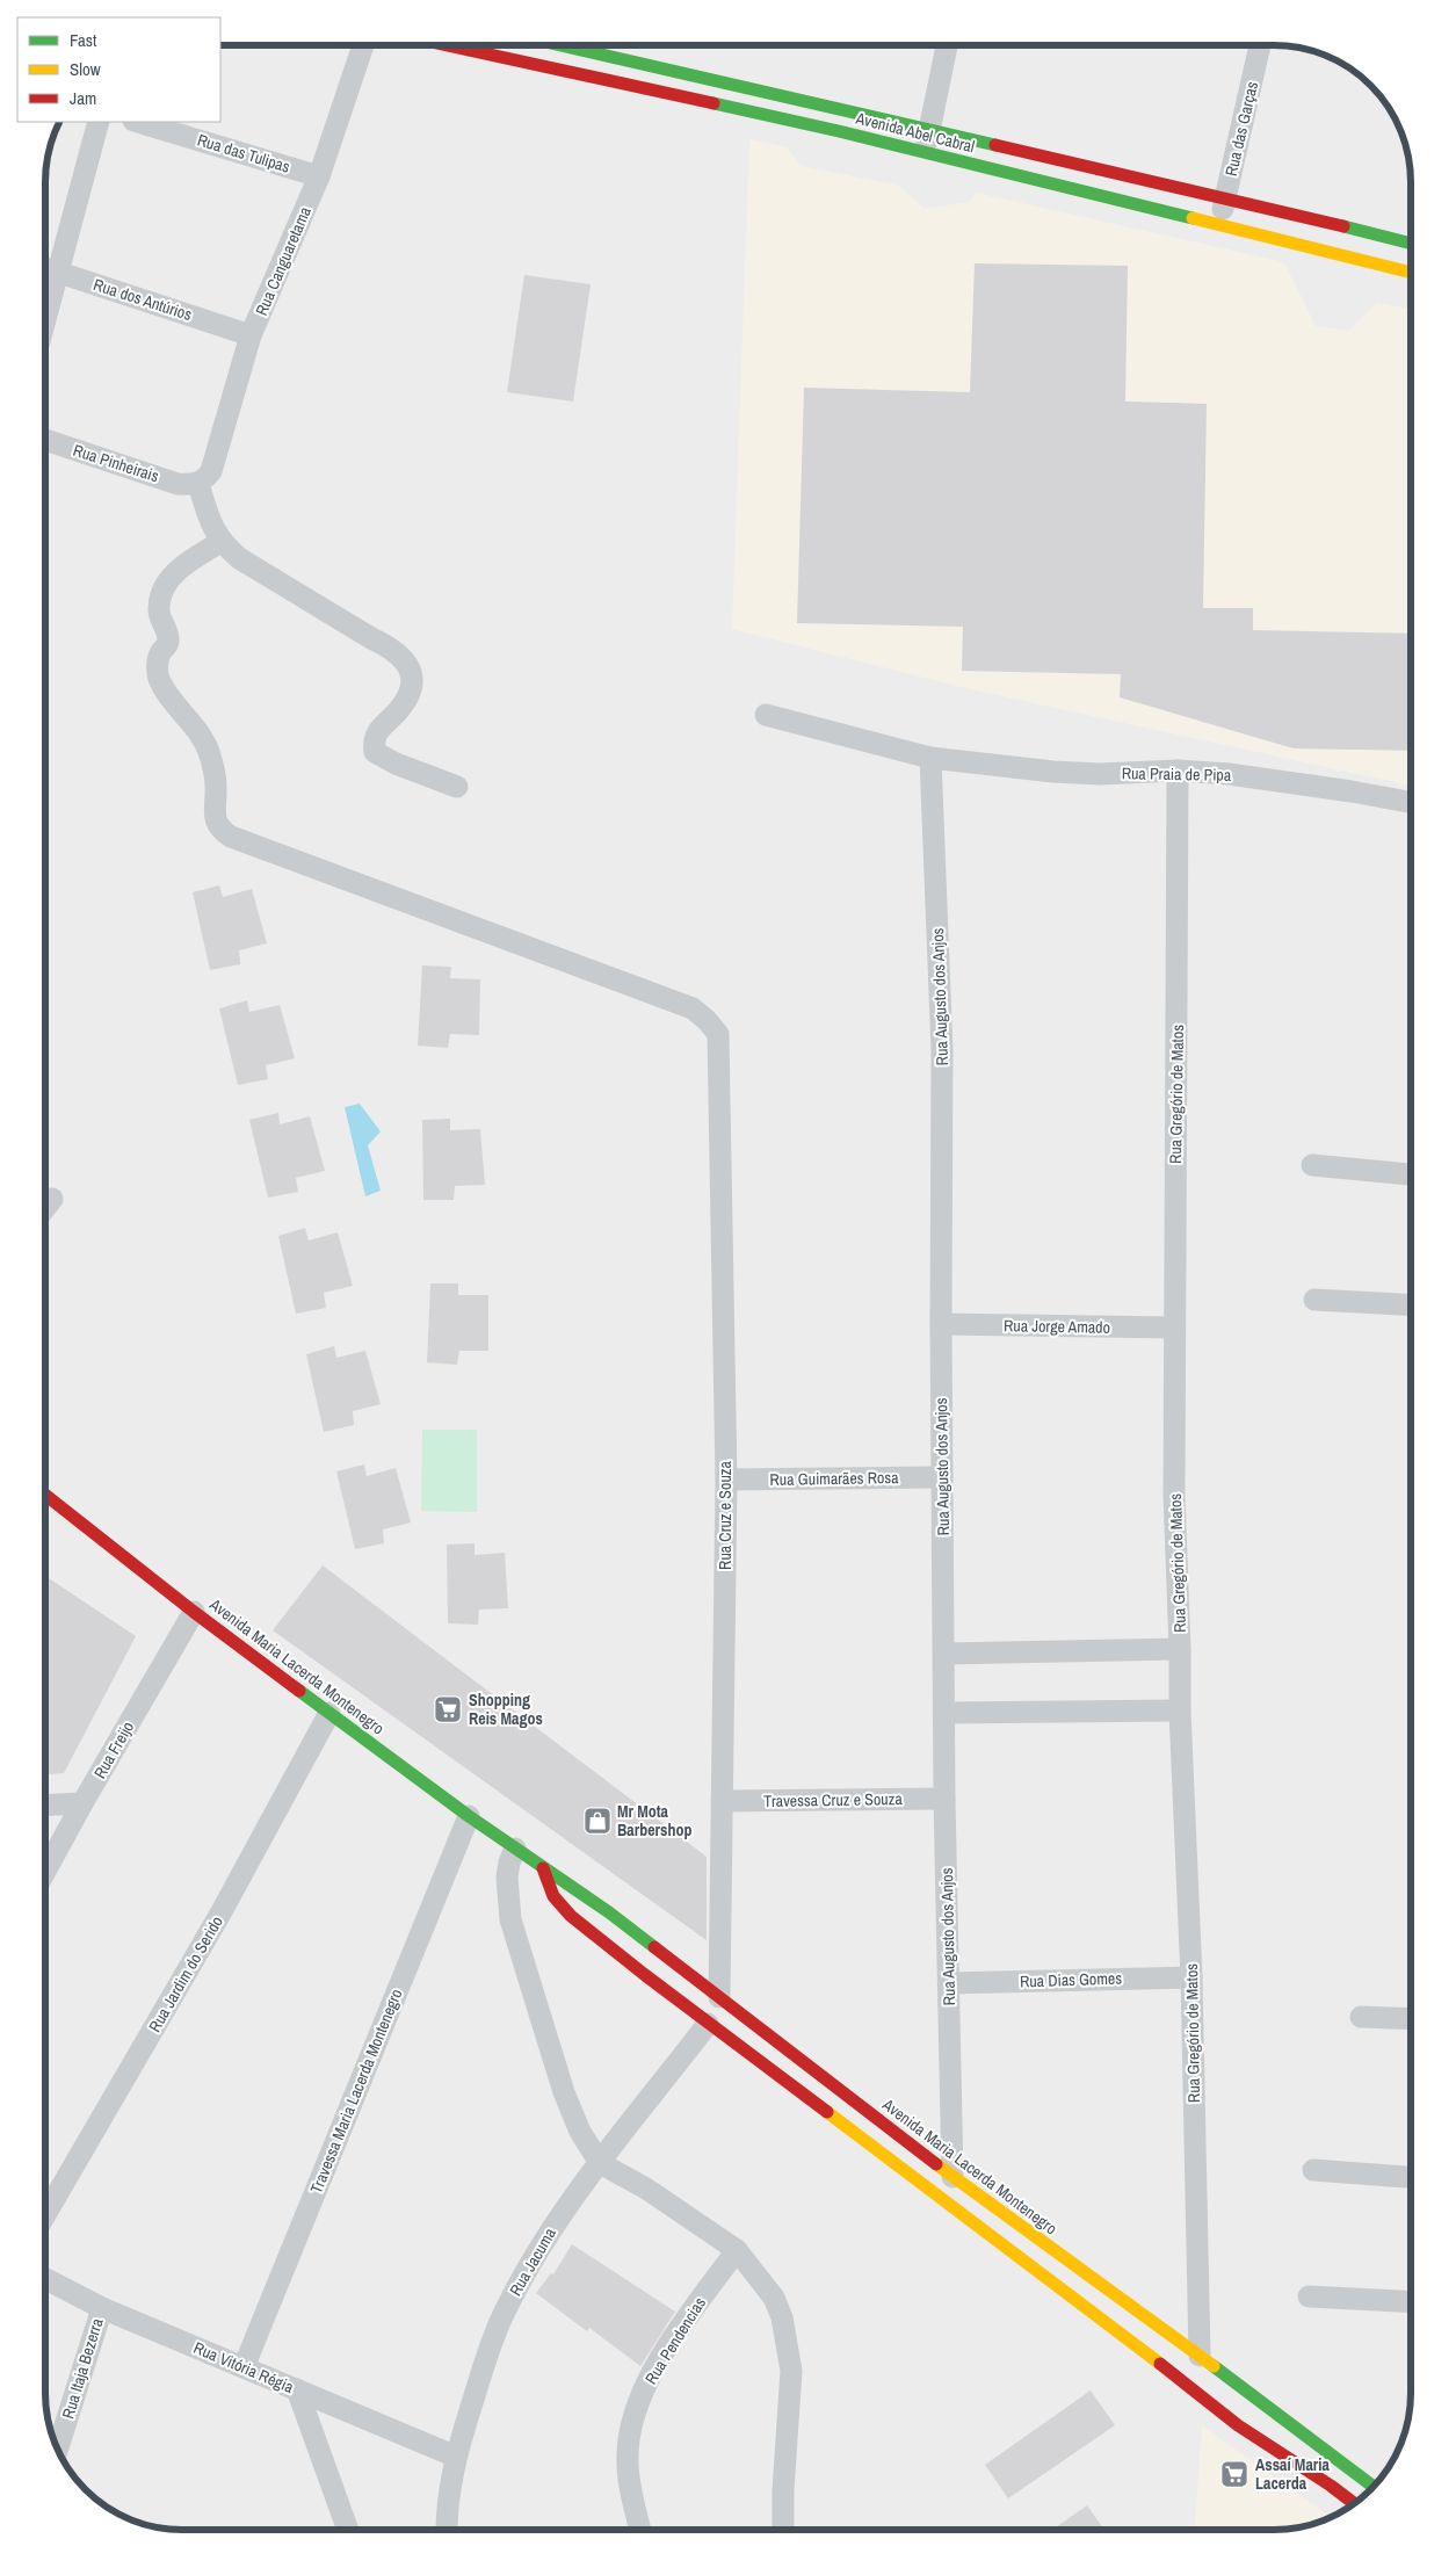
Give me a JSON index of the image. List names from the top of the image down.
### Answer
{
  "streets": {
    "main road": ["Avenida Abel Cabral", "Avenida Maria Lacerda Montenegro"],
    "street": [
      "Rua das Garças",
      "Rua das Tulipas",
      "Rua Canguaretama",
      "Rua dos Antúrios",
      "Rua Pinheirais",
      "Rua Praia de Pipa",
      "Rua Augusto dos Anjos",
      "Rua Gregório de Matos",
      "Rua Jorge Amado",
      "Rua Guimarães Rosa",
      "Rua Cruz e Souza",
      "Rua Freijo",
      "Travessa Cruz e Souza",
      "Rua Jardim do Serido",
      "Rua Dias Gomes",
      "Travessa Maria Lacerda Montenegro",
      "Rua Jacuma",
      "Rua Pendencias",
      "Rua Vitória Régia",
      "Rua Itaja Bezerra"
    ]
  },
  "crossings": [
    ["Rua das Garças", "Avenida Abel Cabral"],
    ["Rua das Tulipas", "Rua Canguaretama"],
    ["Rua Canguaretama", "Rua dos Antúrios"],
    ["Rua Canguaretama", "Rua Pinheirais"],
    ["Rua Praia de Pipa", "Rua Augusto dos Anjos"],
    ["Rua Praia de Pipa", "Rua Gregório de Matos"],
    ["Rua Augusto dos Anjos", "Rua Jorge Amado"],
    ["Rua Augusto dos Anjos", "Rua Guimarães Rosa"],
    ["Rua Augusto dos Anjos", "Avenida Maria Lacerda Montenegro"],
    ["Rua Augusto dos Anjos", "Travessa Cruz e Souza"],
    ["Rua Augusto dos Anjos", "Rua Dias Gomes"],
    ["Rua Gregório de Matos", "Rua Jorge Amado"],
    ["Rua Gregório de Matos", "Avenida Maria Lacerda Montenegro"],
    ["Rua Gregório de Matos", "Rua Dias Gomes"],
    ["Rua Guimarães Rosa", "Rua Cruz e Souza"],
    ["Rua Cruz e Souza", "Avenida Maria Lacerda Montenegro"],
    ["Rua Cruz e Souza", "Travessa Cruz e Souza"],
    ["Avenida Maria Lacerda Montenegro", "Rua Freijo"],
    ["Avenida Maria Lacerda Montenegro", "Rua Jardim do Serido"],
    ["Avenida Maria Lacerda Montenegro", "Travessa Maria Lacerda Montenegro"],
    ["Travessa Maria Lacerda Montenegro", "Rua Vitória Régia"],
    ["Rua Jacuma", "Rua Vitória Régia"],
    ["Rua Vitória Régia", "Rua Itaja Bezerra"]
  ],
  "places": {
    "supermarket": ["Shopping Reis Magos", "Assaí Maria Lacerda"],
    "shop": ["Mr Mota Barbershop"]
  },
  "legend": ["Fast", "Slow", "Jam"]
}
